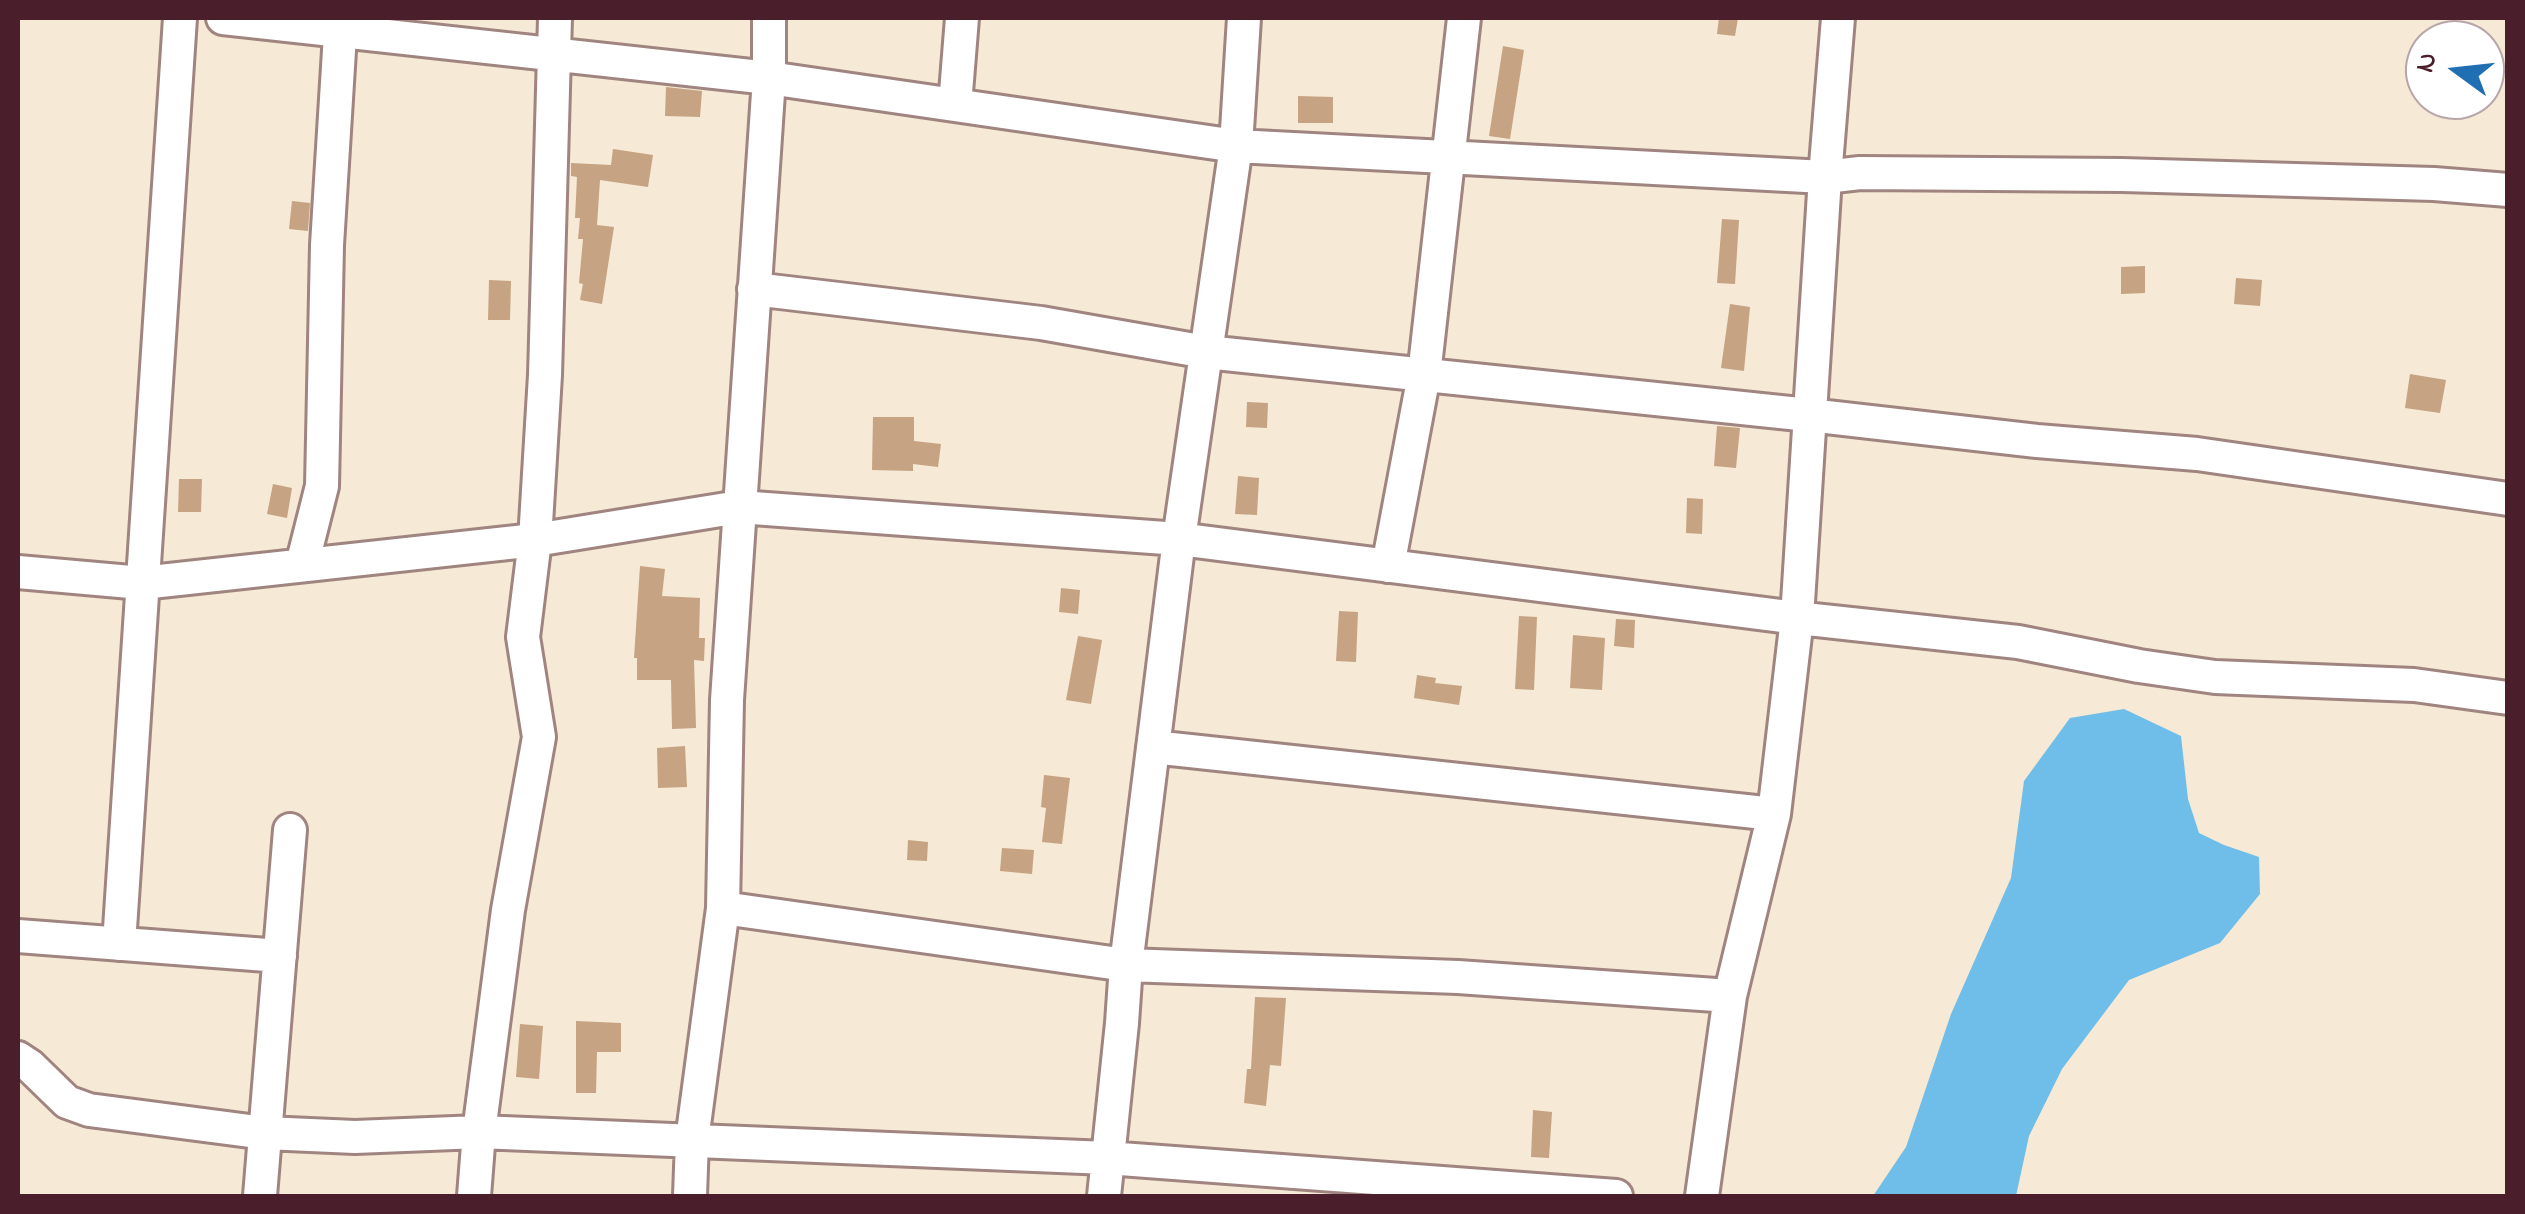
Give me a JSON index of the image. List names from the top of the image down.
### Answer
{
  "north": "left"
}
